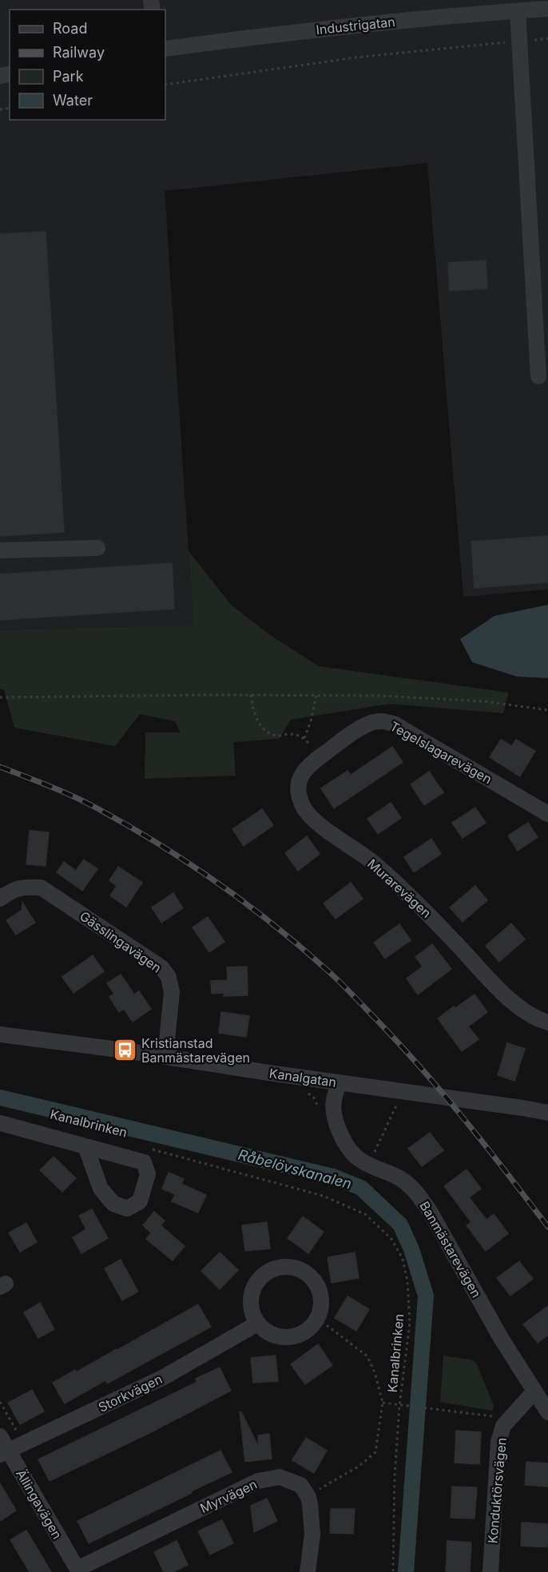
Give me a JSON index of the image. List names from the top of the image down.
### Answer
{
  "streets": {
    "street": [
      "Industrigatan",
      "Tegelslagarevägen",
      "Murarevägen",
      "Gässlingavägen",
      "Kanalgatan",
      "Banmästarevägen",
      "Storkvägen",
      "Konduktörsvägen",
      "Myrvägen",
      "Ällingavägen"
    ],
    "path": ["Kanalbrinken"]
  },
  "crossings": [
    ["Tegelslagarevägen", "Murarevägen"],
    ["Gässlingavägen", "Kanalgatan"],
    ["Kanalgatan", "Banmästarevägen"],
    ["Banmästarevägen", "Konduktörsvägen"],
    ["Storkvägen", "Ällingavägen"],
    ["Myrvägen", "Ällingavägen"]
  ],
  "water": ["Råbelövskanalen"],
  "places": {
    "bus stop": ["Kristianstad Banmästarevägen"]
  },
  "legend": [
    "Road",
    "Railway",
    "Park",
    "Water"
  ]
}
